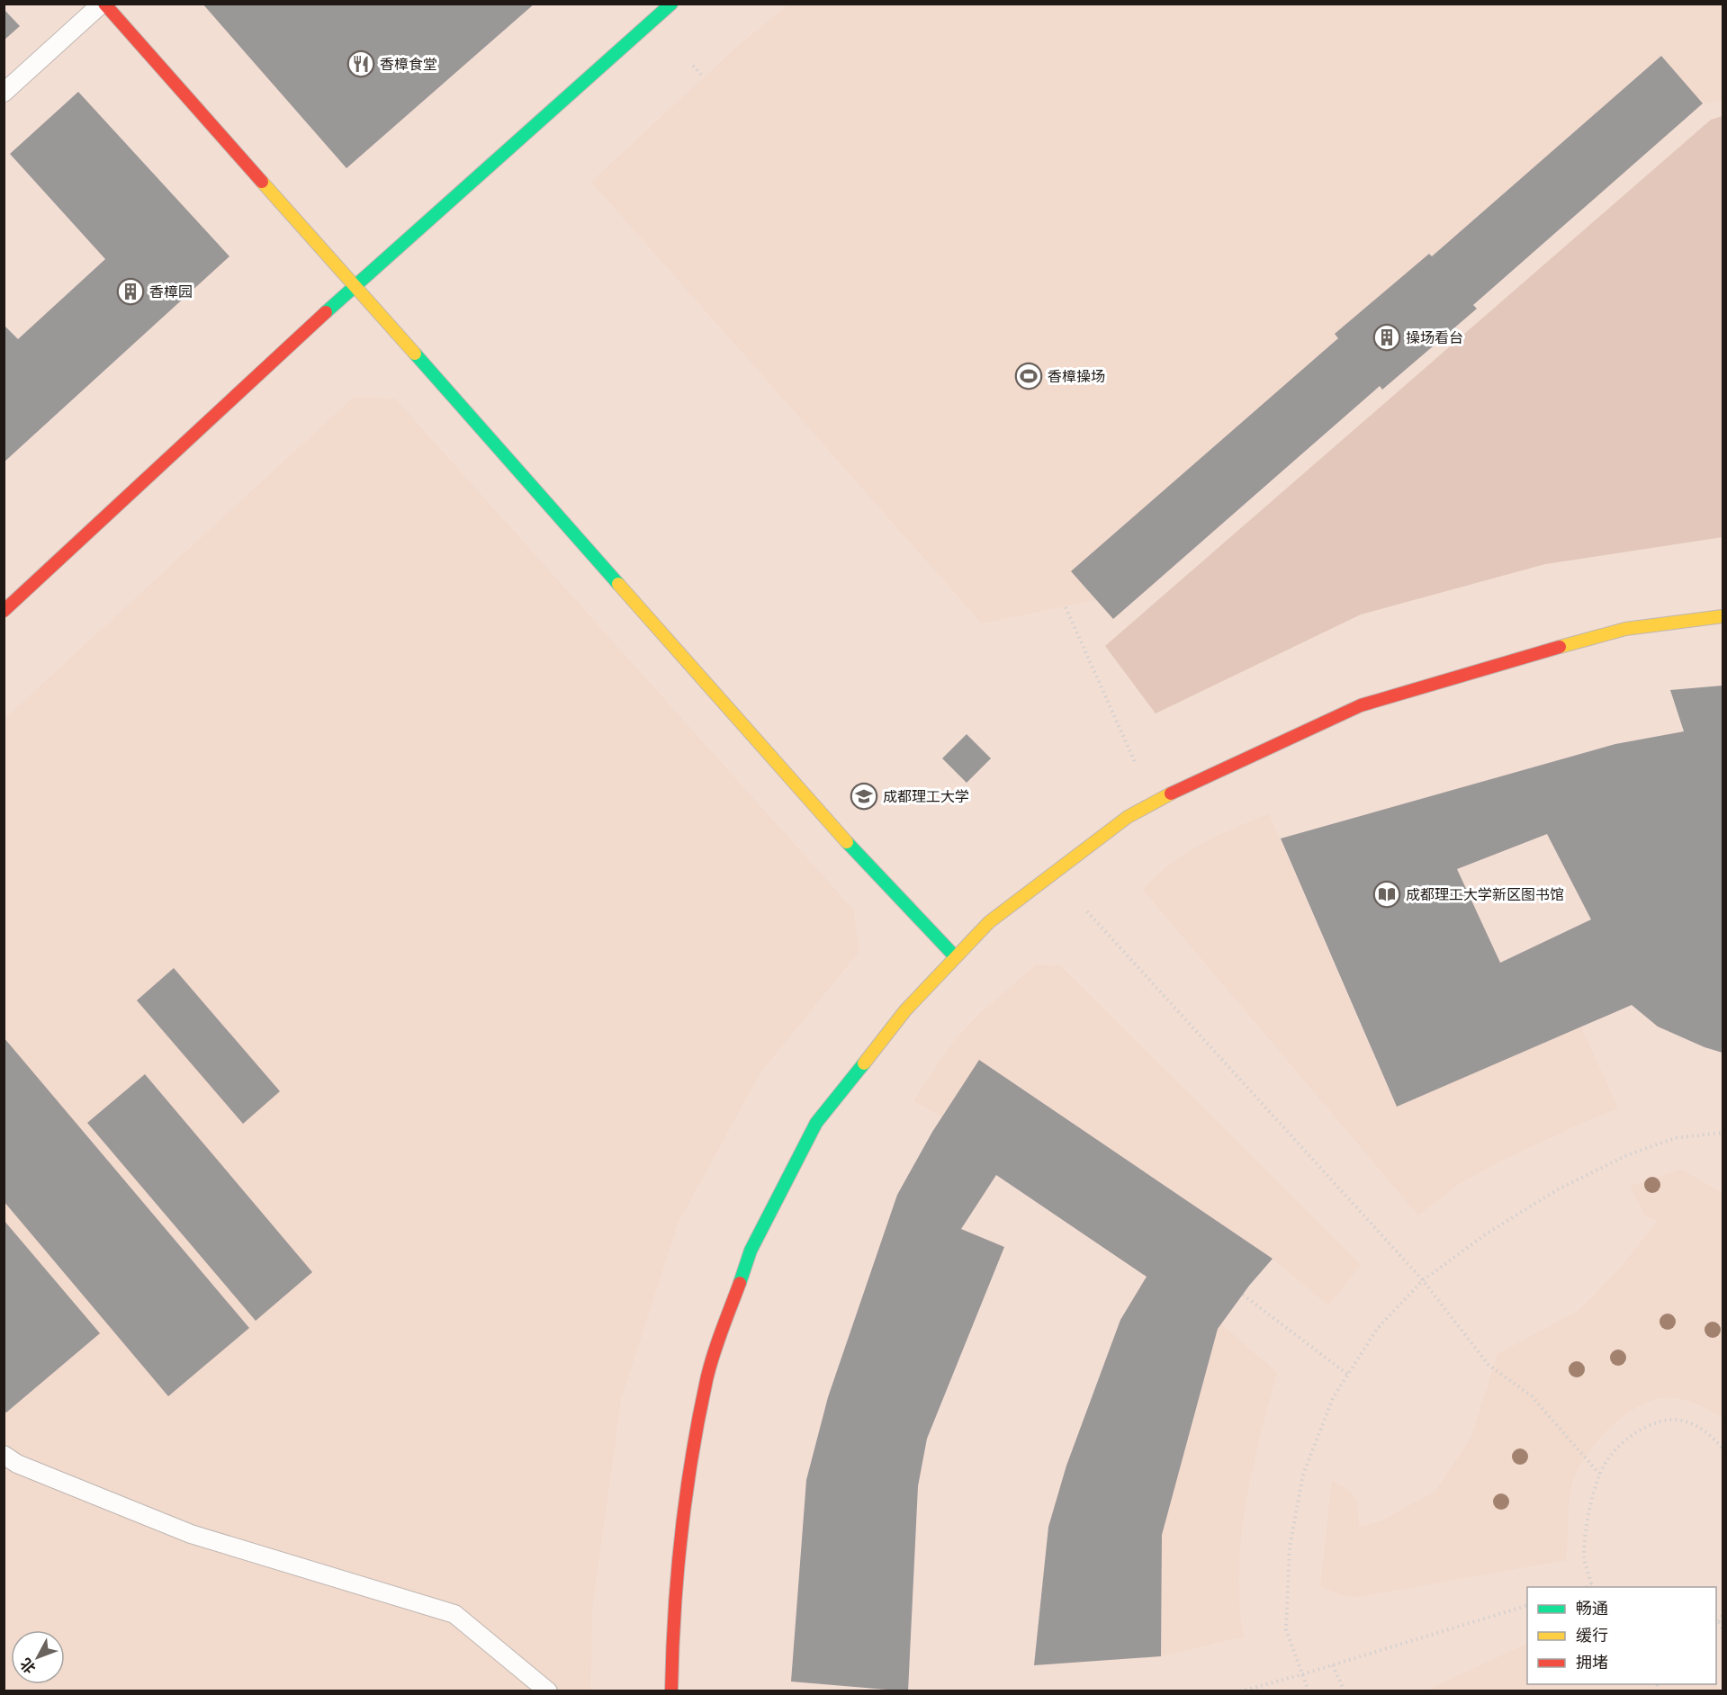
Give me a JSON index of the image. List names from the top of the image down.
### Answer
{
  "places": {
    "restaurant": ["香樟食堂"],
    "building": ["香樟园", "操场看台"],
    "sports": ["香樟操场"],
    "school or university": ["成都理工大学"],
    "library": ["成都理工大学新区图书馆"]
  },
  "legend": ["畅通", "缓行", "拥堵"],
  "north": "bottom left"
}
